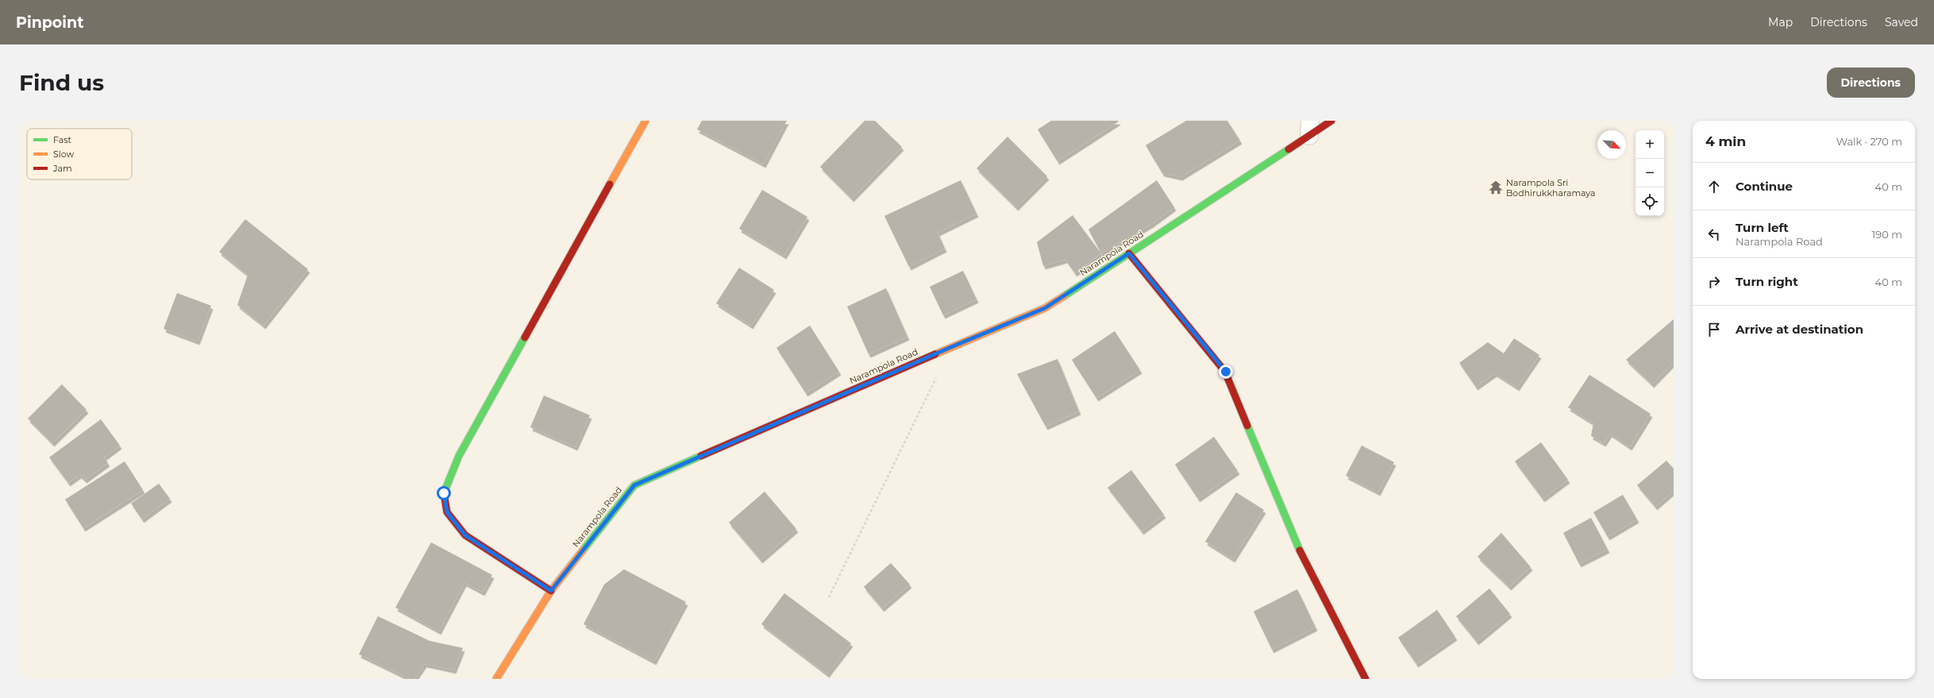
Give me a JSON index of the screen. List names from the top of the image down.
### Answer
{
  "streets": {
    "street": ["Narampola Road"]
  },
  "places": {
    "temple": ["Narampola Sri Bodhirukkharamaya"]
  },
  "legend": ["Fast", "Slow", "Jam"],
  "north": "bottom right",
  "page": {
    "header": "Pinpoint",
    "nav": ["Map", "Directions", "Saved"],
    "buttons": "Directions",
    "title": "Find us",
    "heading": ["4 min", "Walk · 270 m"],
    "map_buttons": ["+", "−"],
    "list": [
      ["Continue", "40 m"],
      ["Turn left", "Narampola Road", "190 m"],
      ["Turn right", "40 m"],
      "Arrive at destination"
    ]
  }
}
